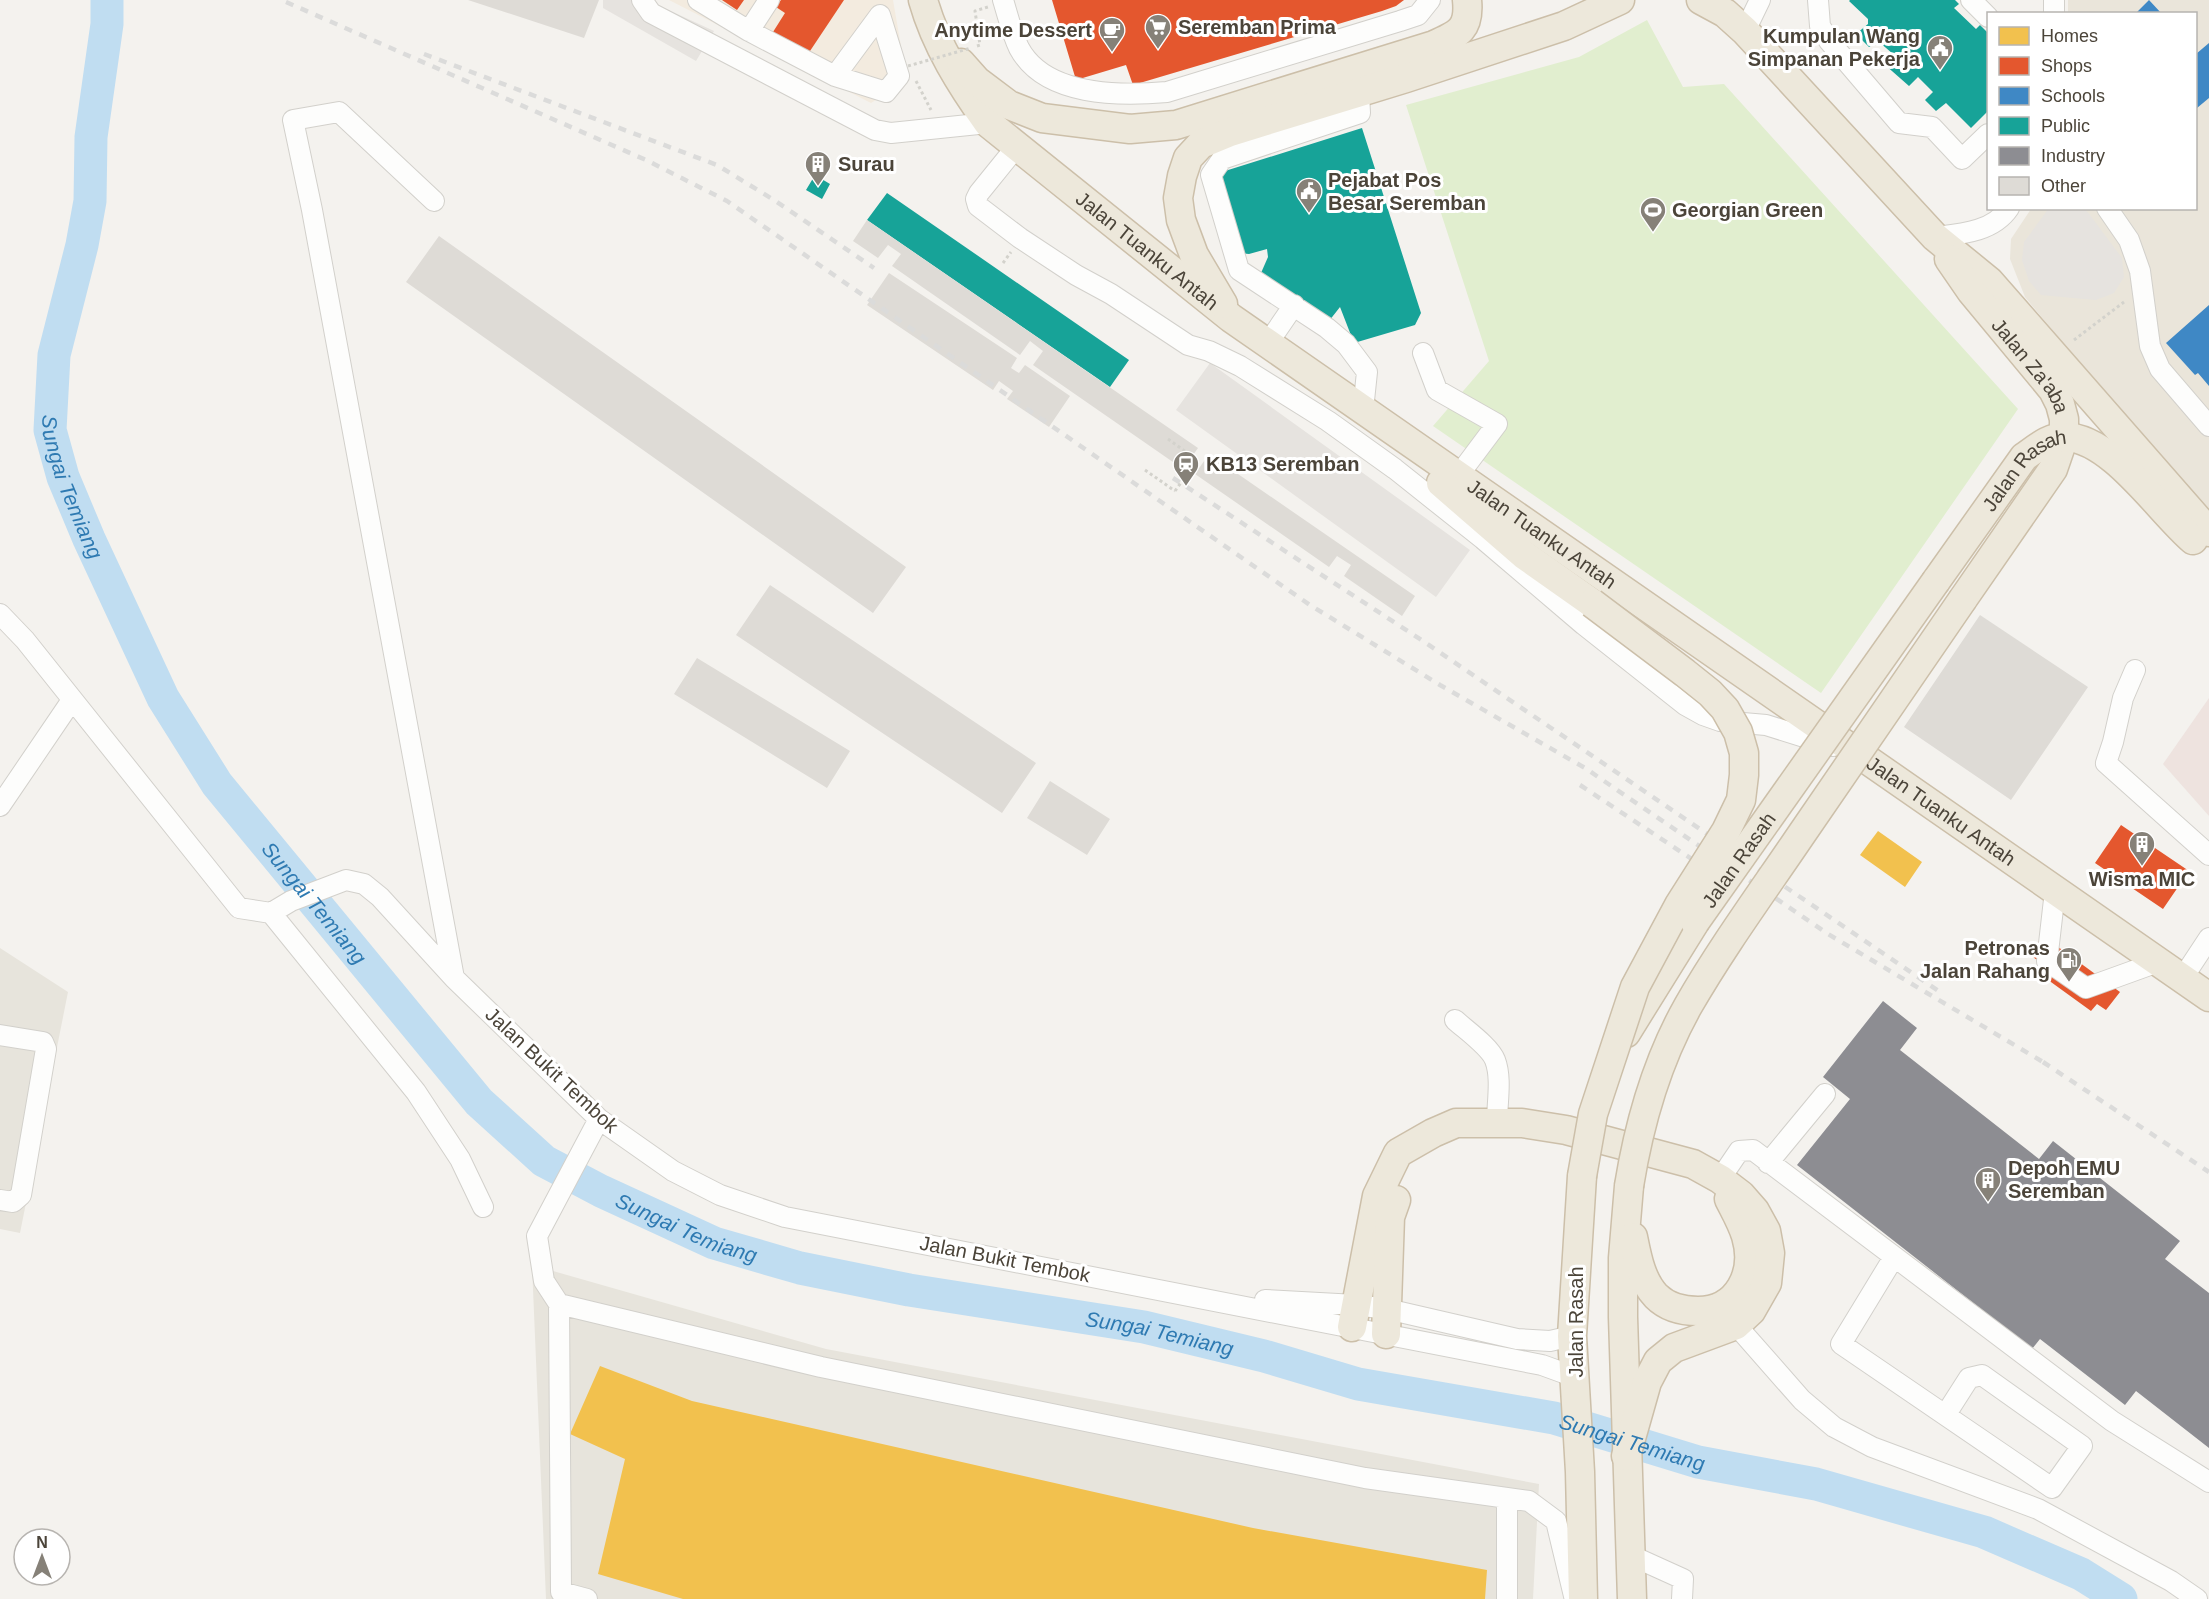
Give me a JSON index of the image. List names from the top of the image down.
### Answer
{
  "streets": {
    "highway": ["Jalan Tuanku Antah", "Jalan Za'aba", "Jalan Rasah"],
    "street": ["Jalan Bukit Tembok"]
  },
  "crossings": [
    ["Jalan Za'aba", "Jalan Rasah"],
    ["Jalan Rasah", "Jalan Bukit Tembok"]
  ],
  "water": ["Sungai Temiang"],
  "places": {
    "supermarket": ["Seremban Prima"],
    "cafe": ["Anytime Dessert"],
    "public building": ["Kumpulan Wang Simpanan Pekerja", "Pejabat Pos Besar Seremban"],
    "building": ["Surau", "Wisma MIC", "Depoh EMU Seremban"],
    "sports": ["Georgian Green"],
    "station": ["KB13 Seremban"],
    "fuel station": ["Petronas Jalan Rahang"]
  },
  "legend": [
    "Homes",
    "Shops",
    "Schools",
    "Public",
    "Industry",
    "Other"
  ],
  "north": "top"
}
